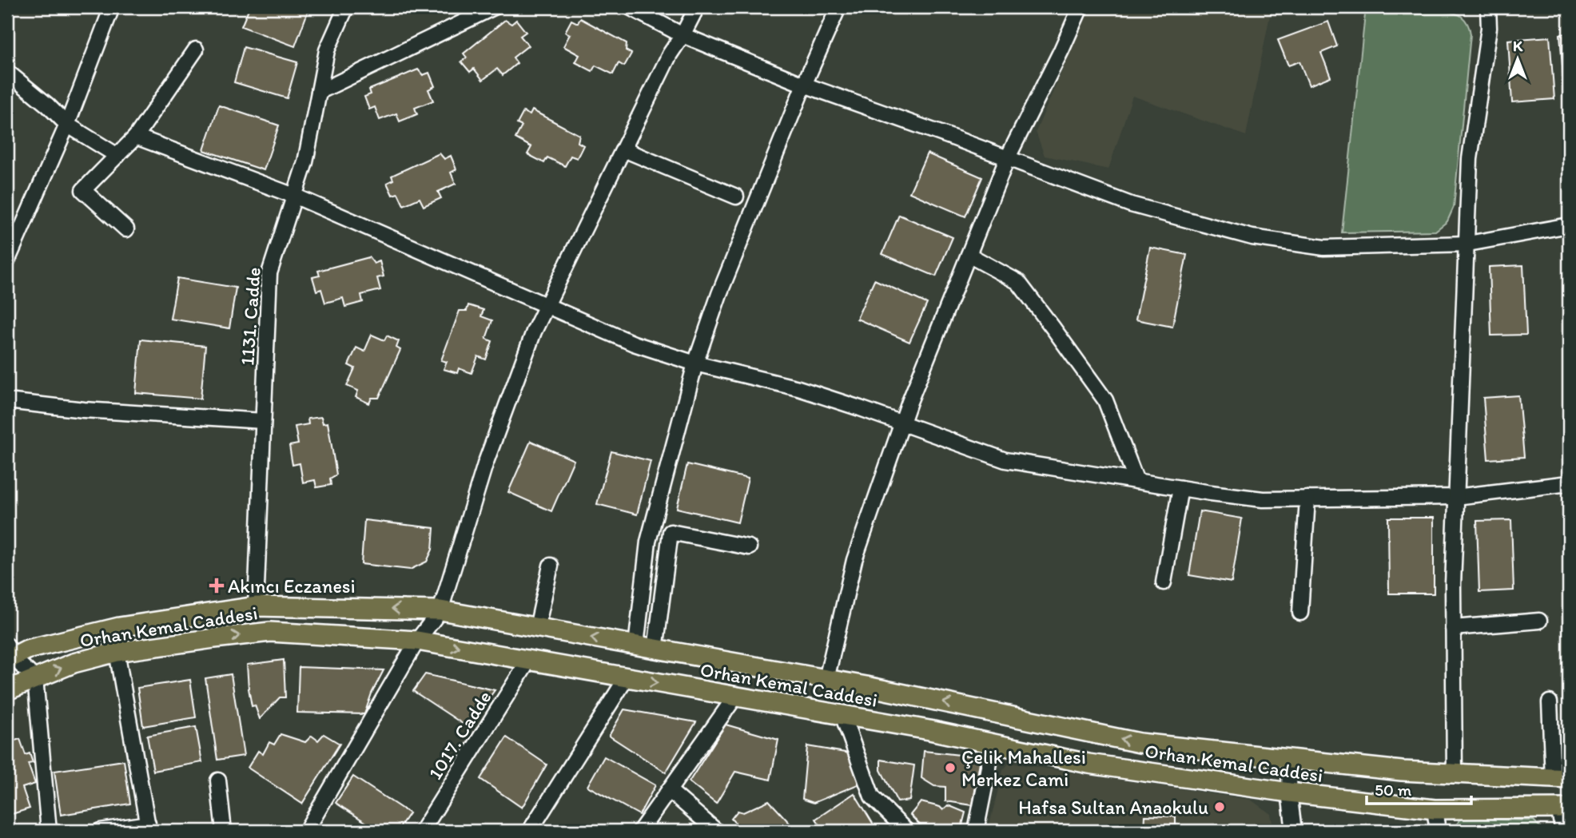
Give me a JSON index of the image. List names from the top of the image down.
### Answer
{
  "streets": {
    "main road": ["Orhan Kemal Caddesi"],
    "street": ["1131. Cadde", "1017. Cadde"]
  },
  "crossings": [
    ["1131. Cadde", "Orhan Kemal Caddesi"],
    ["Orhan Kemal Caddesi", "1017. Cadde"]
  ],
  "places": {
    "health": ["Akıncı Eczanesi"],
    "other": ["Çelik Mahallesi Merkez Cami", "Hafsa Sultan Anaokulu"]
  },
  "scale_bar": "50 m",
  "north": "top"
}
